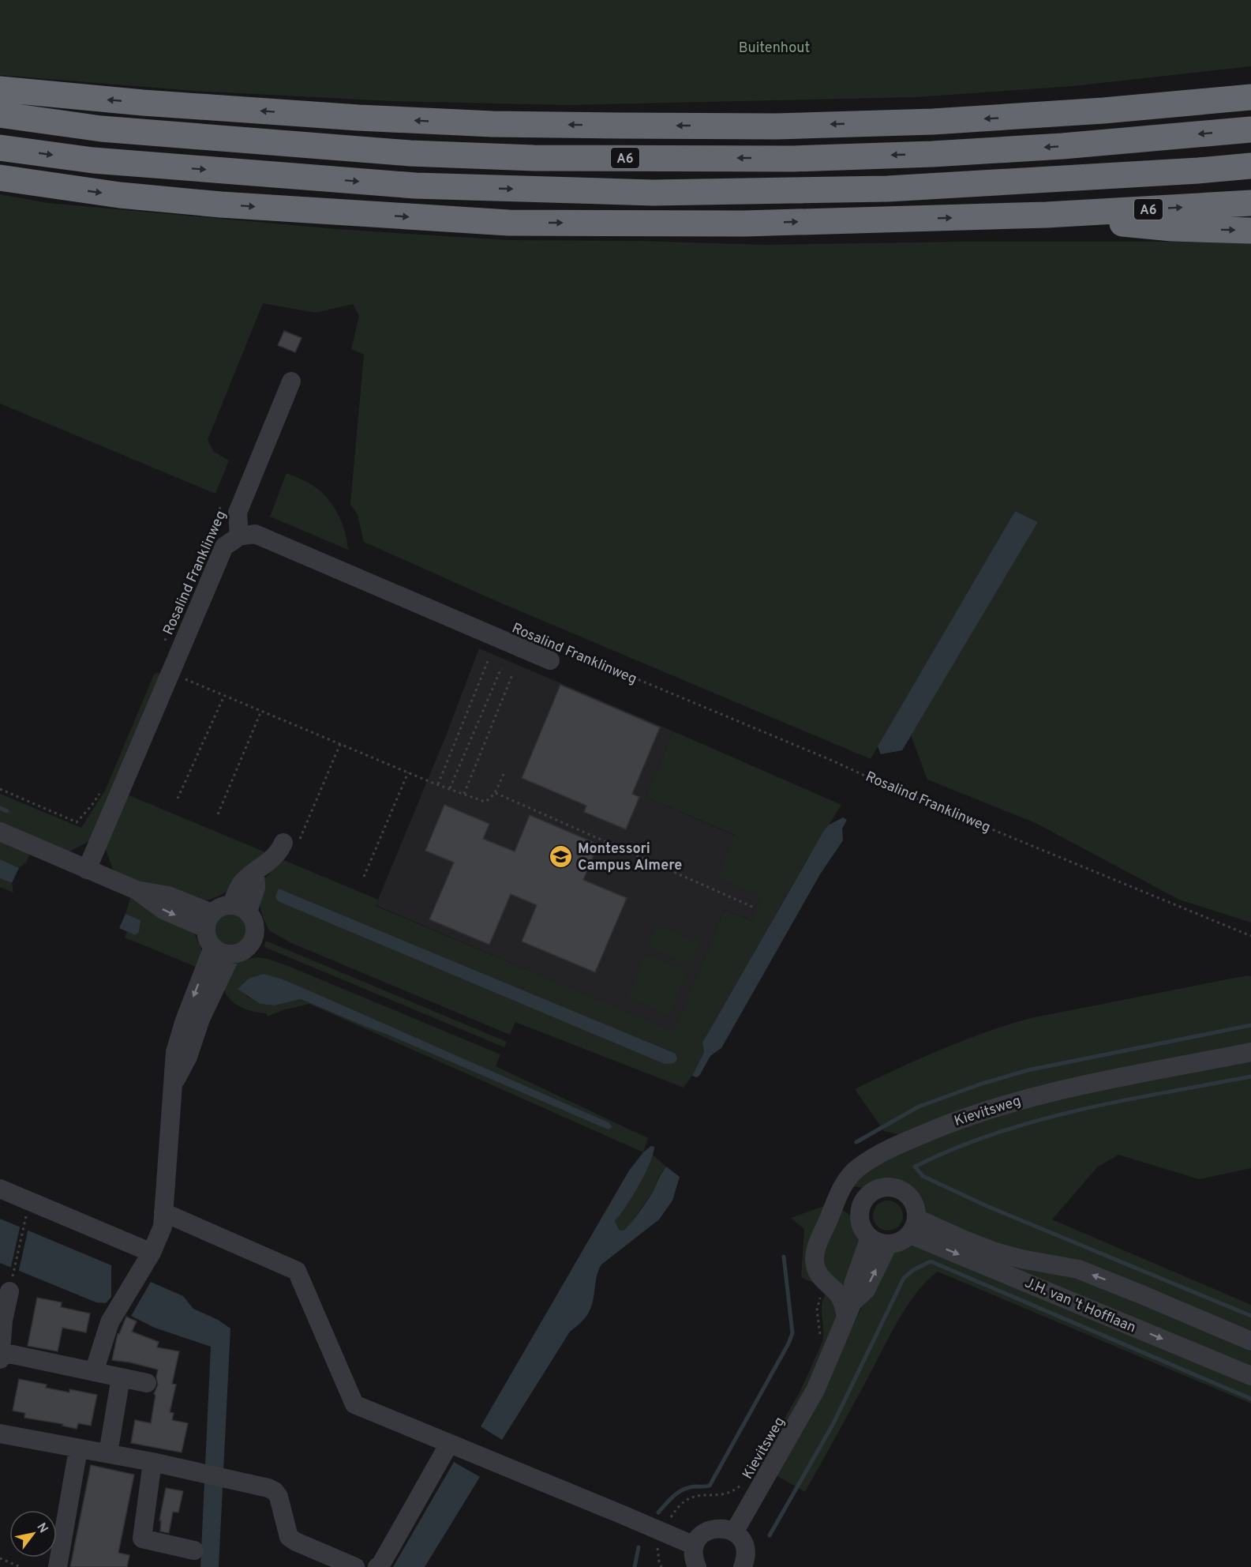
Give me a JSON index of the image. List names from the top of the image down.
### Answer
{
  "streets": {
    "highway": ["A6"],
    "street": ["Rosalind Franklinweg", "Kievitsweg", "J.H. van 't Hofflaan"]
  },
  "crossings": [
    ["Kievitsweg", "J.H. van 't Hofflaan"]
  ],
  "parks": ["Buitenhout"],
  "places": {
    "school or university": ["Montessori Campus Almere"]
  },
  "north": "top right"
}
